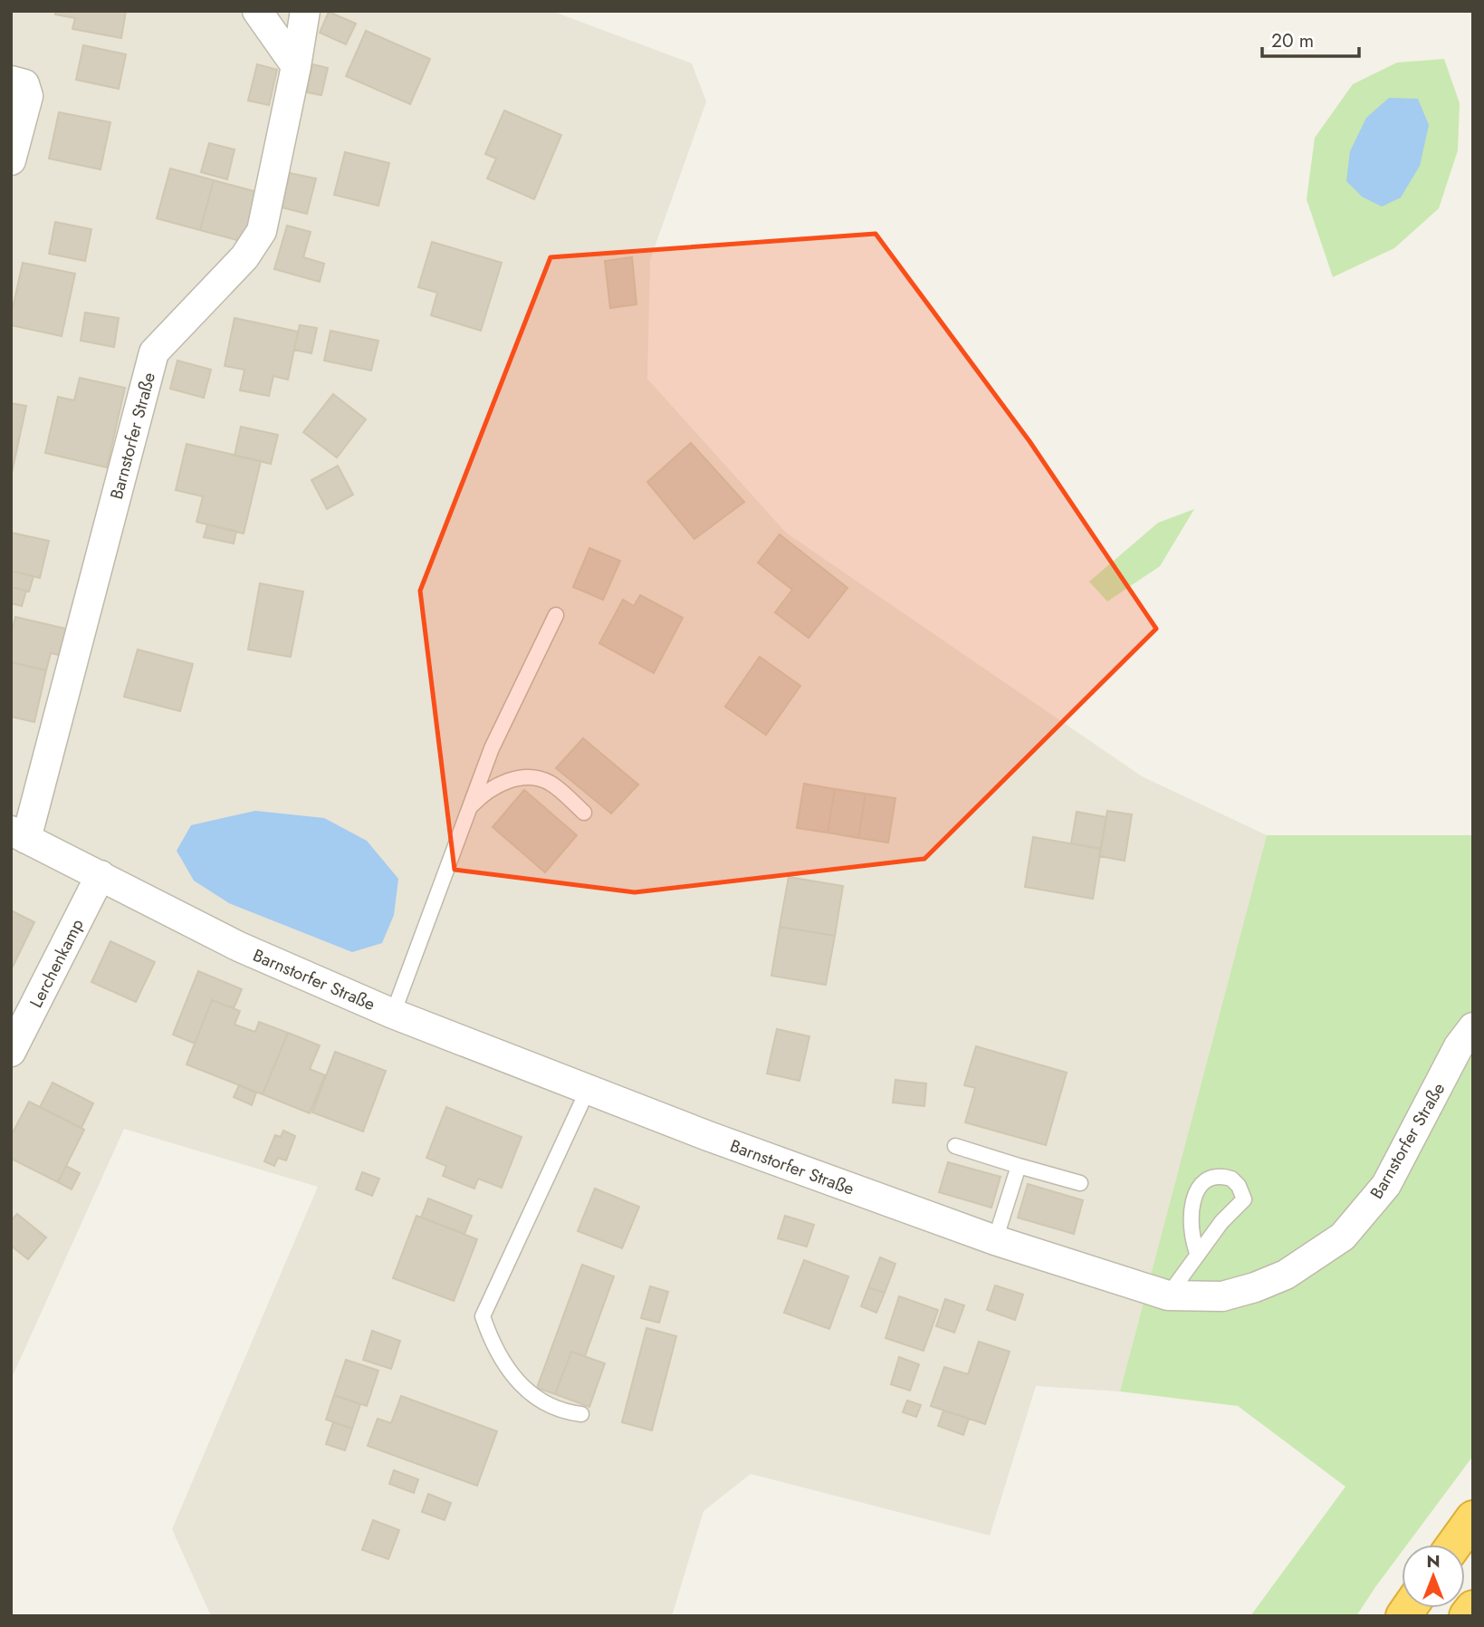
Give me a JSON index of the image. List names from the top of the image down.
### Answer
{
  "streets": {
    "street": ["Barnstorfer Straße", "Lerchenkamp"]
  },
  "crossings": [
    ["Barnstorfer Straße", "Lerchenkamp"]
  ],
  "scale_bar": "20 m",
  "north": "top"
}
